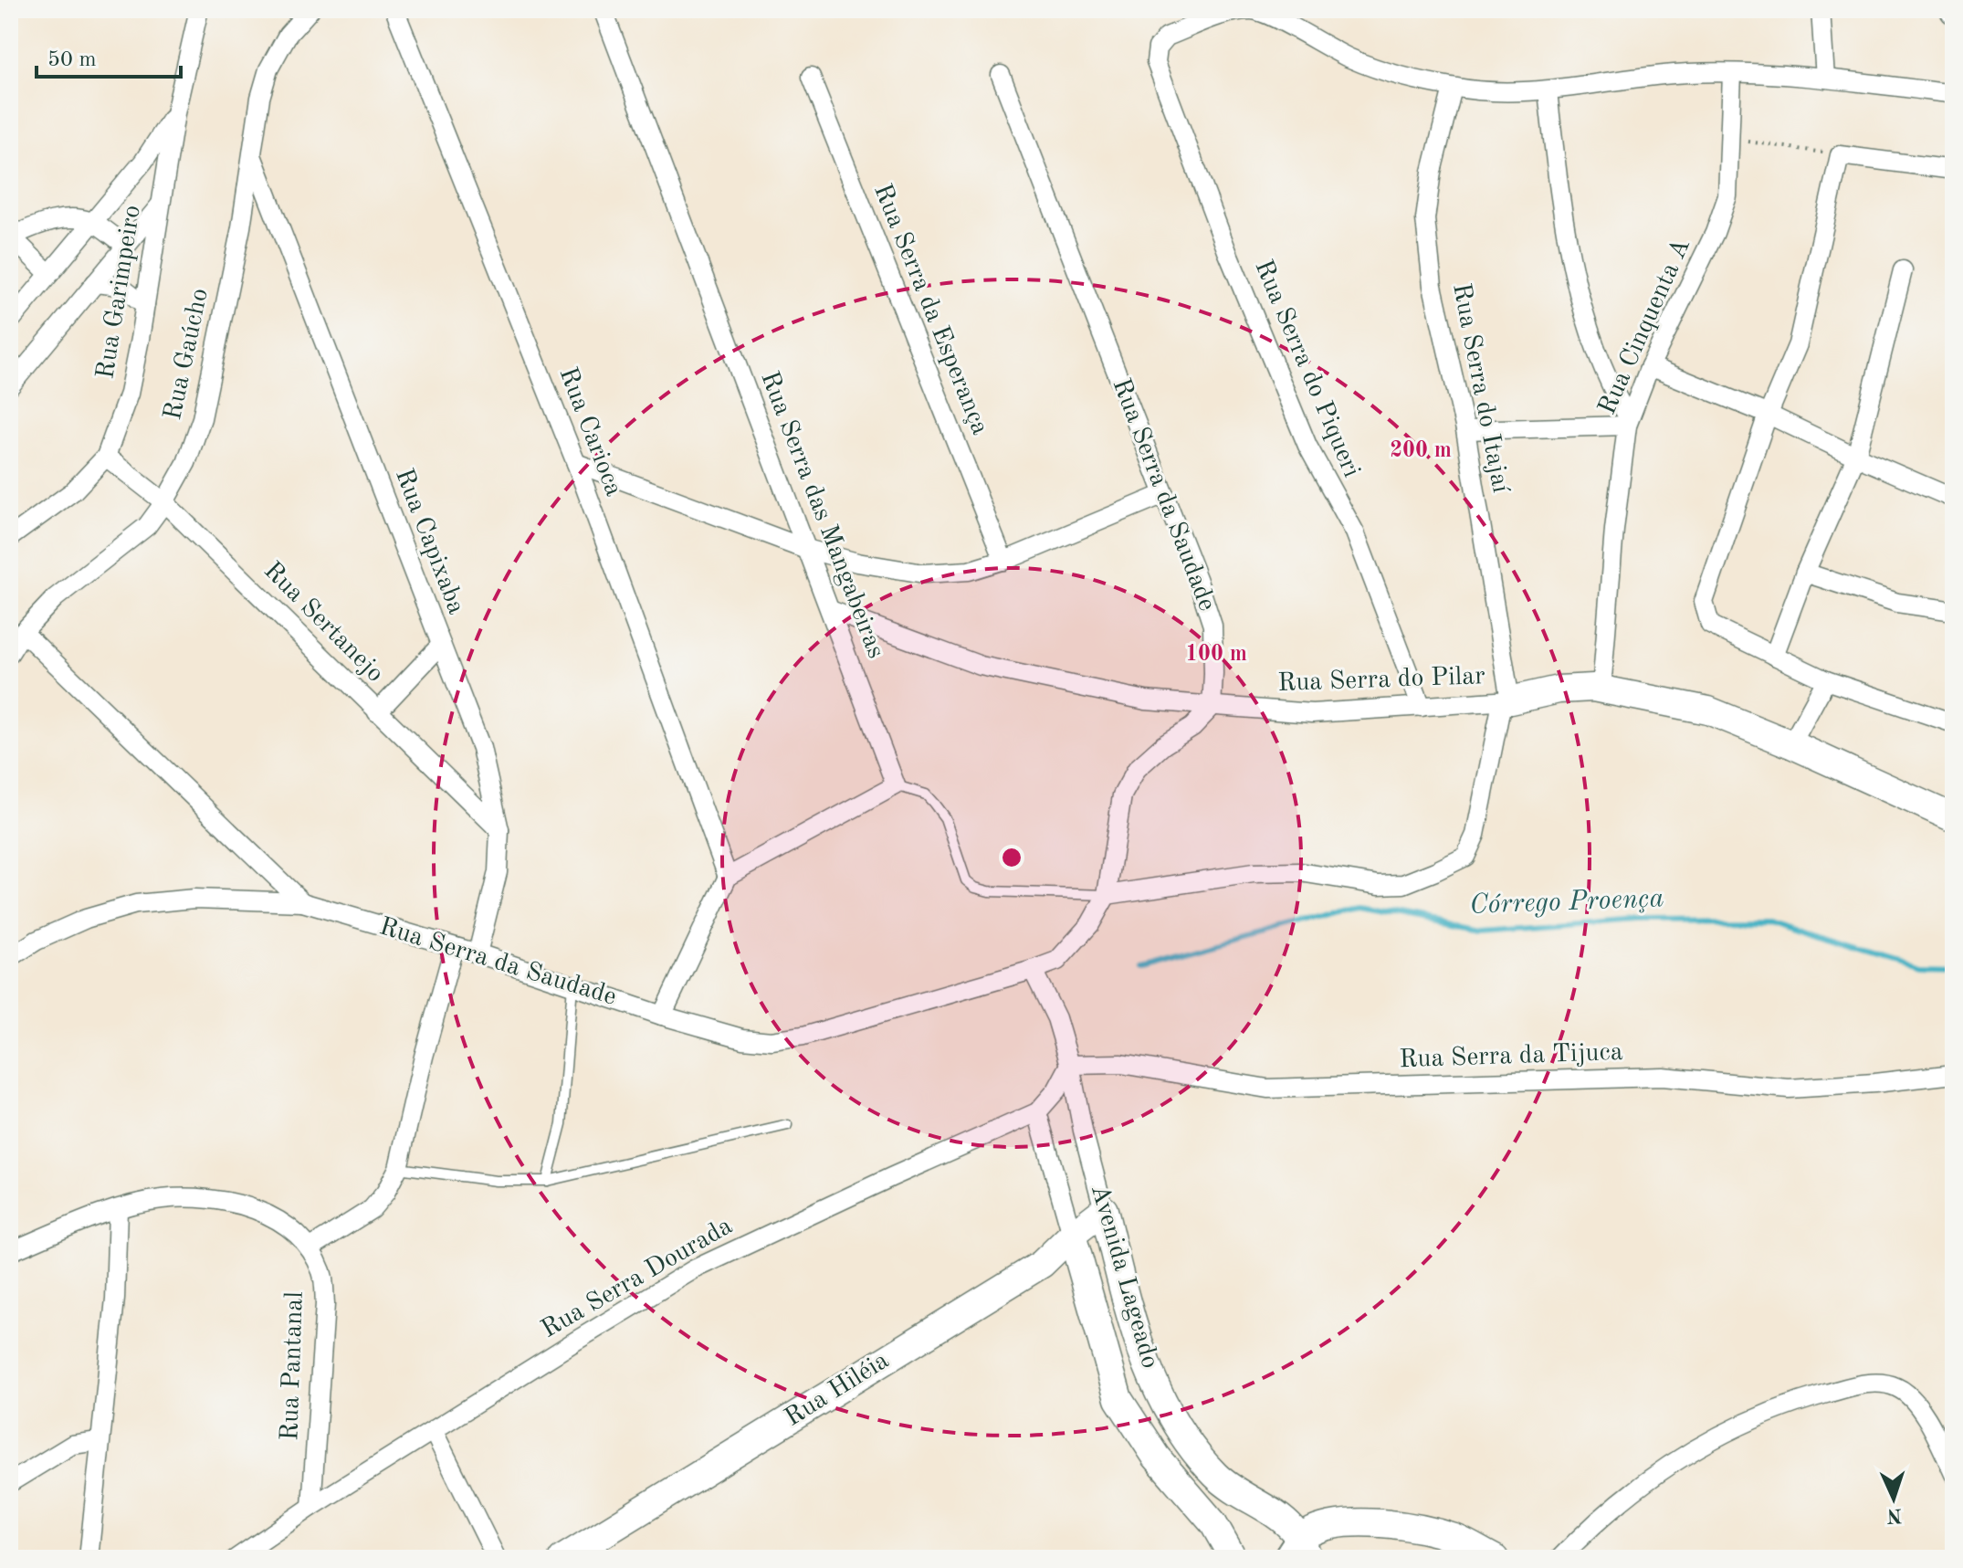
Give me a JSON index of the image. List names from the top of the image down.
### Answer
{
  "streets": {
    "main road": ["Avenida Lageado", "Rua Hiléia"],
    "street": [
      "Rua Garimpeiro",
      "Rua Serra da Esperança",
      "Rua Cinquenta A",
      "Rua Gaúcho",
      "Rua Serra do Piqueri",
      "Rua Serra do Itajaí",
      "Rua Carioca",
      "Rua Serra da Saudade",
      "Rua Serra das Mangabeiras",
      "Rua Capixaba",
      "Rua Sertanejo",
      "Rua Serra do Pilar",
      "Rua Serra da Tijuca",
      "Rua Serra Dourada",
      "Rua Pantanal"
    ]
  },
  "crossings": [
    ["Rua Garimpeiro", "Rua Sertanejo"],
    ["Rua Gaúcho", "Rua Capixaba"],
    ["Rua Gaúcho", "Rua Sertanejo"],
    ["Rua Serra do Piqueri", "Rua Serra do Itajaí"],
    ["Rua Serra do Piqueri", "Rua Serra do Pilar"],
    ["Rua Serra do Itajaí", "Rua Serra do Pilar"],
    ["Rua Serra da Saudade", "Rua Capixaba"],
    ["Rua Serra da Saudade", "Rua Serra do Pilar"],
    ["Rua Serra das Mangabeiras", "Rua Serra do Pilar"],
    ["Rua Capixaba", "Rua Sertanejo"],
    ["Rua Serra da Tijuca", "Avenida Lageado"],
    ["Rua Serra da Tijuca", "Rua Serra Dourada"],
    ["Avenida Lageado", "Rua Serra Dourada"],
    ["Avenida Lageado", "Rua Hiléia"],
    ["Rua Serra Dourada", "Rua Pantanal"]
  ],
  "water": ["Córrego Proença"],
  "scale_bar": "50 m",
  "north": "bottom",
  "rings": ["200 m", "100 m"]
}
